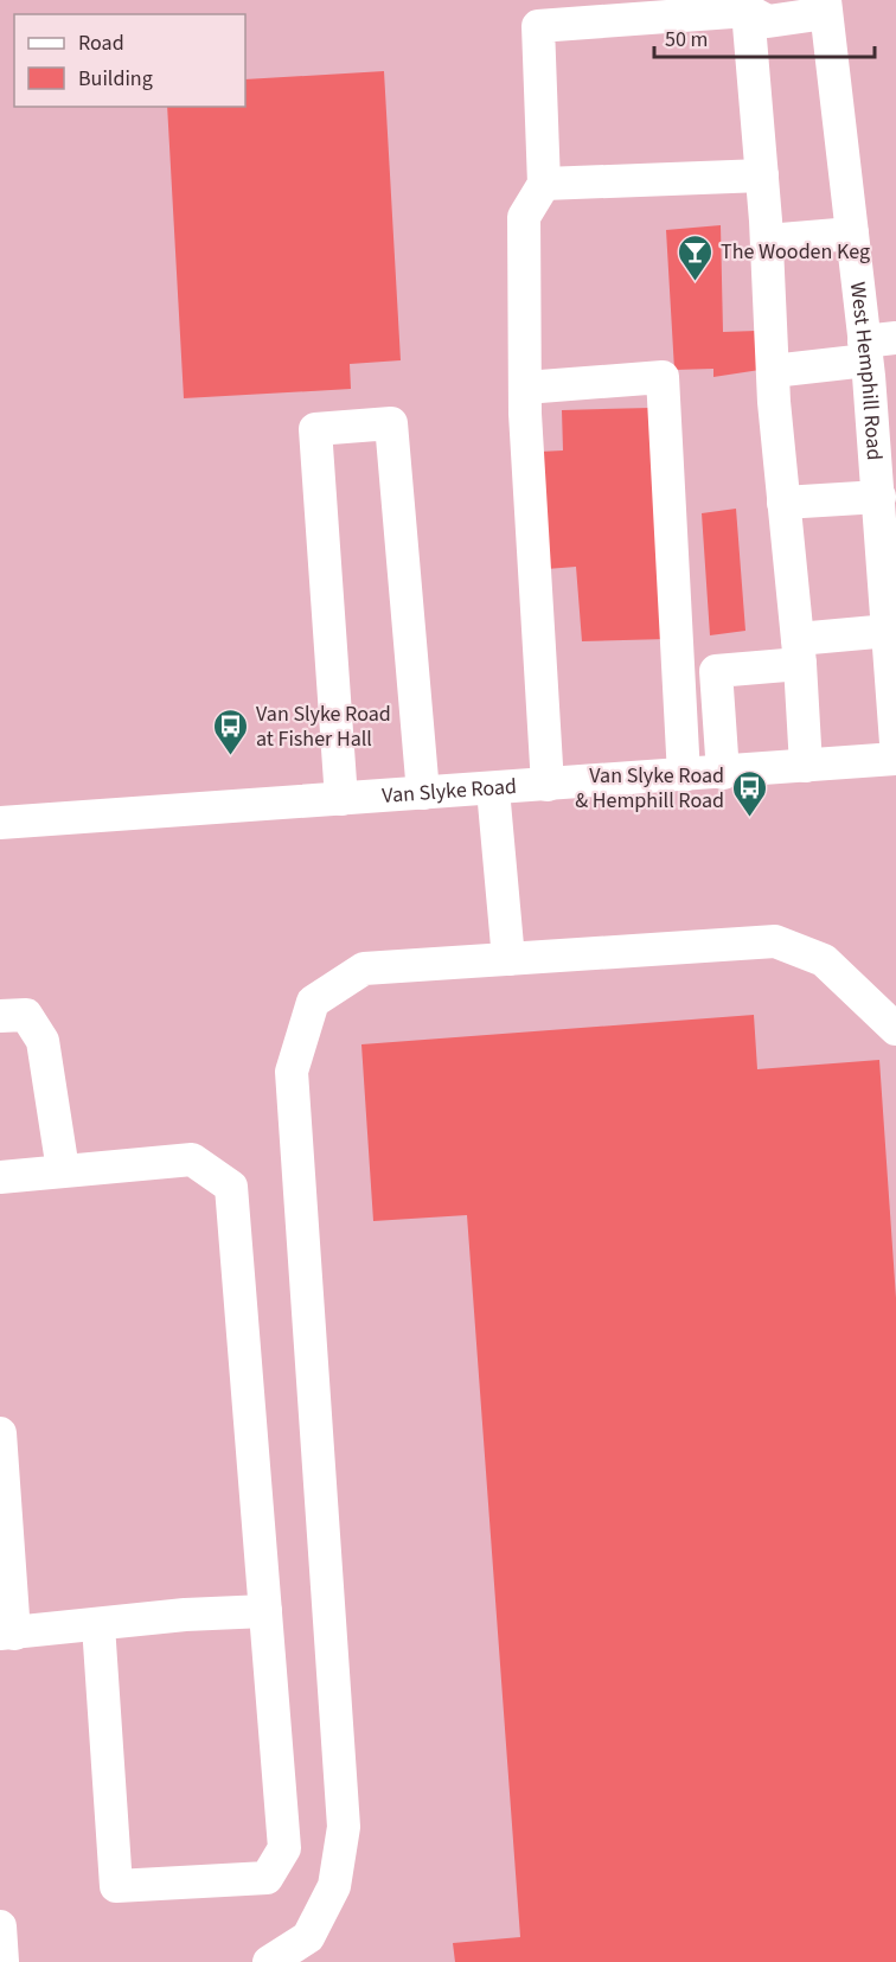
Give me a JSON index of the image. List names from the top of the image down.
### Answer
{
  "streets": {
    "street": ["West Hemphill Road", "Van Slyke Road"]
  },
  "places": {
    "bar": ["The Wooden Keg"],
    "bus stop": ["Van Slyke Road at Fisher Hall", "Van Slyke Road & Hemphill Road"]
  },
  "legend": ["Road", "Building"],
  "scale_bar": "50 m"
}
